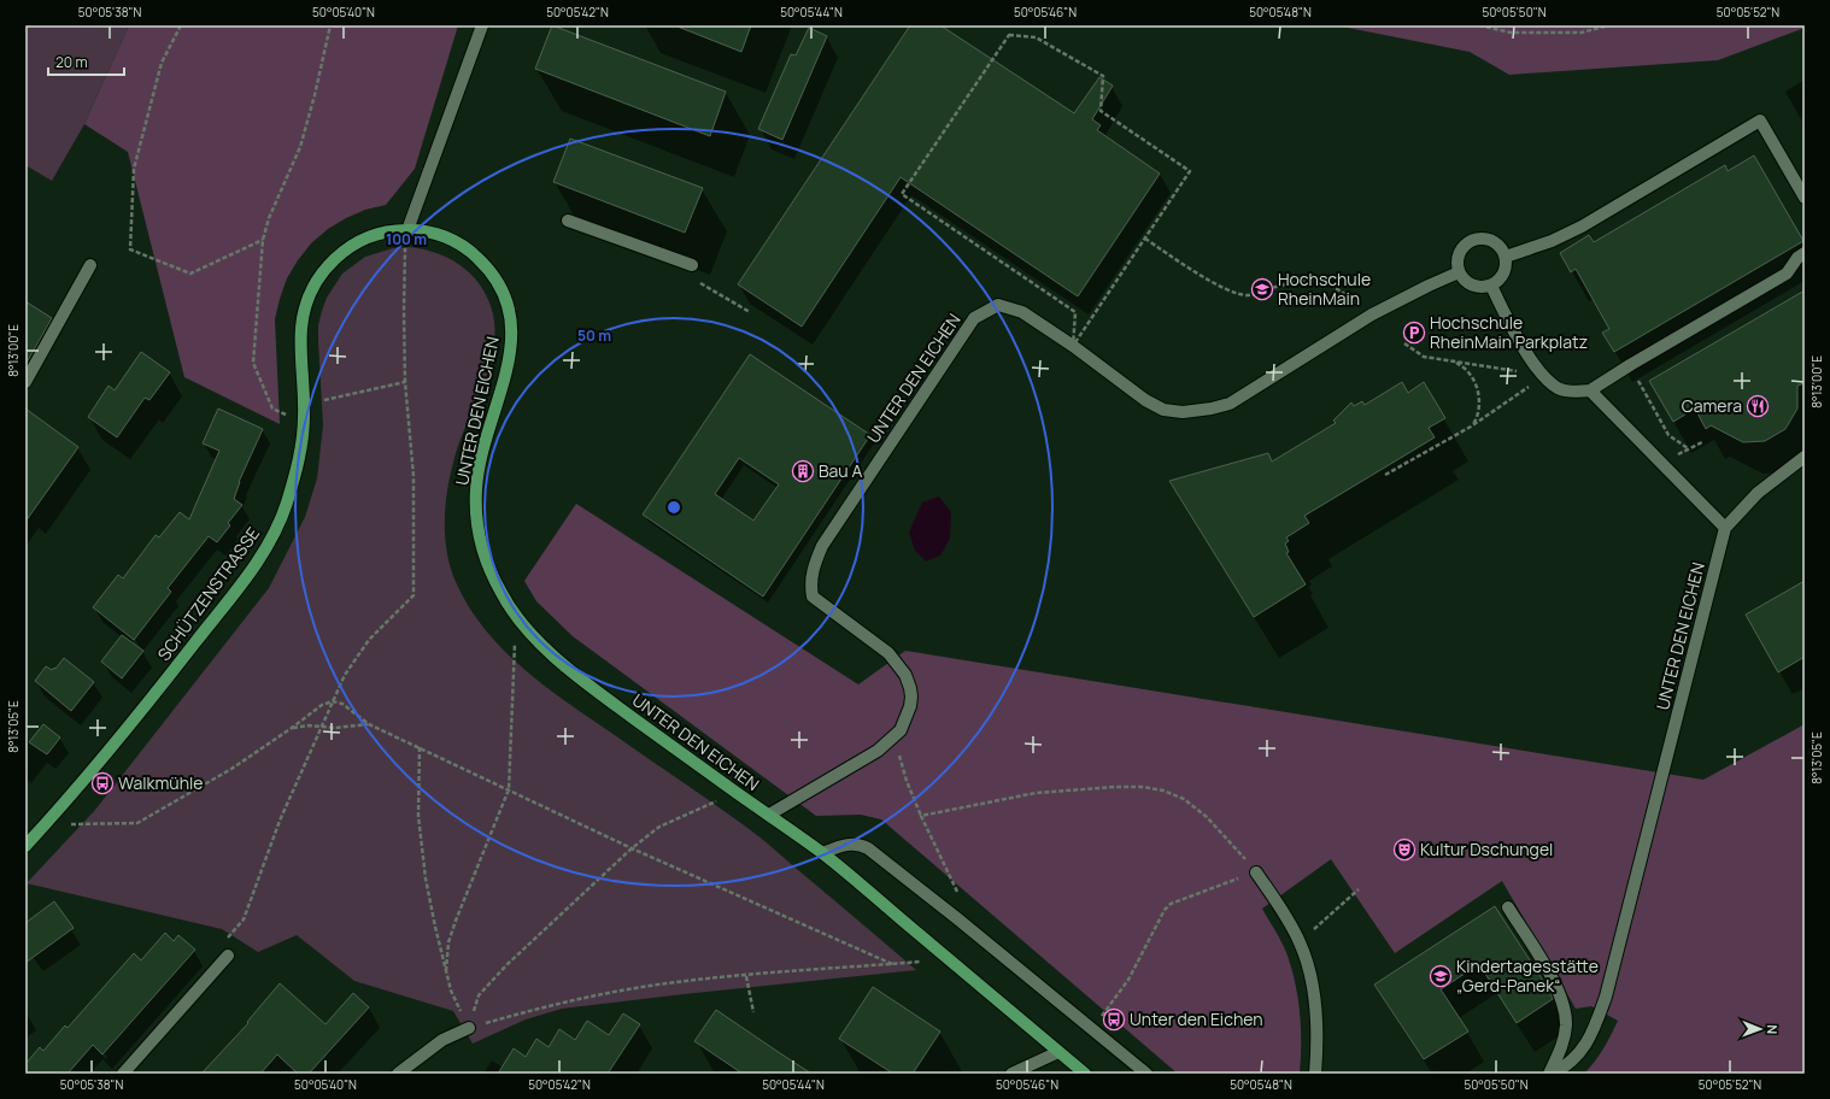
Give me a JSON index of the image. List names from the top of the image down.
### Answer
{
  "streets": {
    "main road": ["UNTER DEN EICHEN", "SCHÜTZENSTRASSE"]
  },
  "crossings": [
    ["UNTER DEN EICHEN", "SCHÜTZENSTRASSE"]
  ],
  "places": {
    "school or university": ["Hochschule RheinMain", "Kindertagesstätte „Gerd-Panek“"],
    "parking": ["Hochschule RheinMain Parkplatz"],
    "restaurant": ["Camera"],
    "building": ["Bau A"],
    "bus stop": ["Walkmühle", "Unter den Eichen"],
    "theatre": ["Kultur Dschungel"]
  },
  "scale_bar": "20 m",
  "north": "right",
  "coordinates": [
    "50°05'38\"N",
    "50°05'40\"N",
    "50°05'42\"N",
    "50°05'44\"N",
    "50°05'46\"N",
    "50°05'48\"N",
    "50°05'50\"N",
    "50°05'52\"N",
    "8°13'00\"E",
    "8°13'05\"E"
  ],
  "rings": ["100 m", "50 m"]
}
